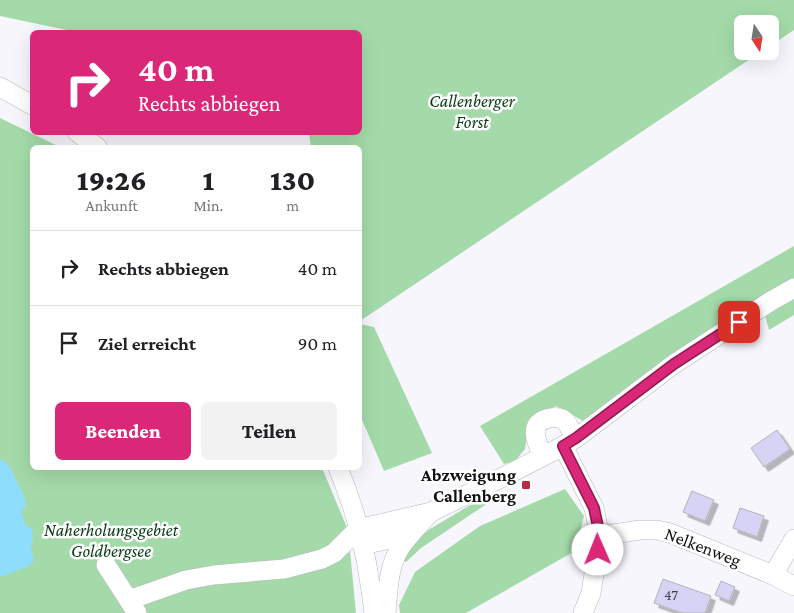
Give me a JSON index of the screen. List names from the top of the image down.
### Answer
{
  "streets": {
    "street": ["Nelkenweg"]
  },
  "parks": ["Callenberger Forst", "Naherholungsgebiet Goldbergsee"],
  "places": {
    "transit": ["Abzweigung Callenberg"]
  },
  "house_numbers": ["47"],
  "north": "bottom",
  "page": {
    "turn": ["40 m", "Rechts abbiegen"],
    "eta": [
      "19:26",
      "Ankunft",
      "1",
      "Min.",
      "130",
      "m"
    ],
    "list": [
      {
        "name": "Rechts abbiegen",
        "value": "40 m"
      },
      {
        "name": "Ziel erreicht",
        "value": "90 m"
      }
    ],
    "buttons": ["Beenden", "Teilen"]
  }
}
